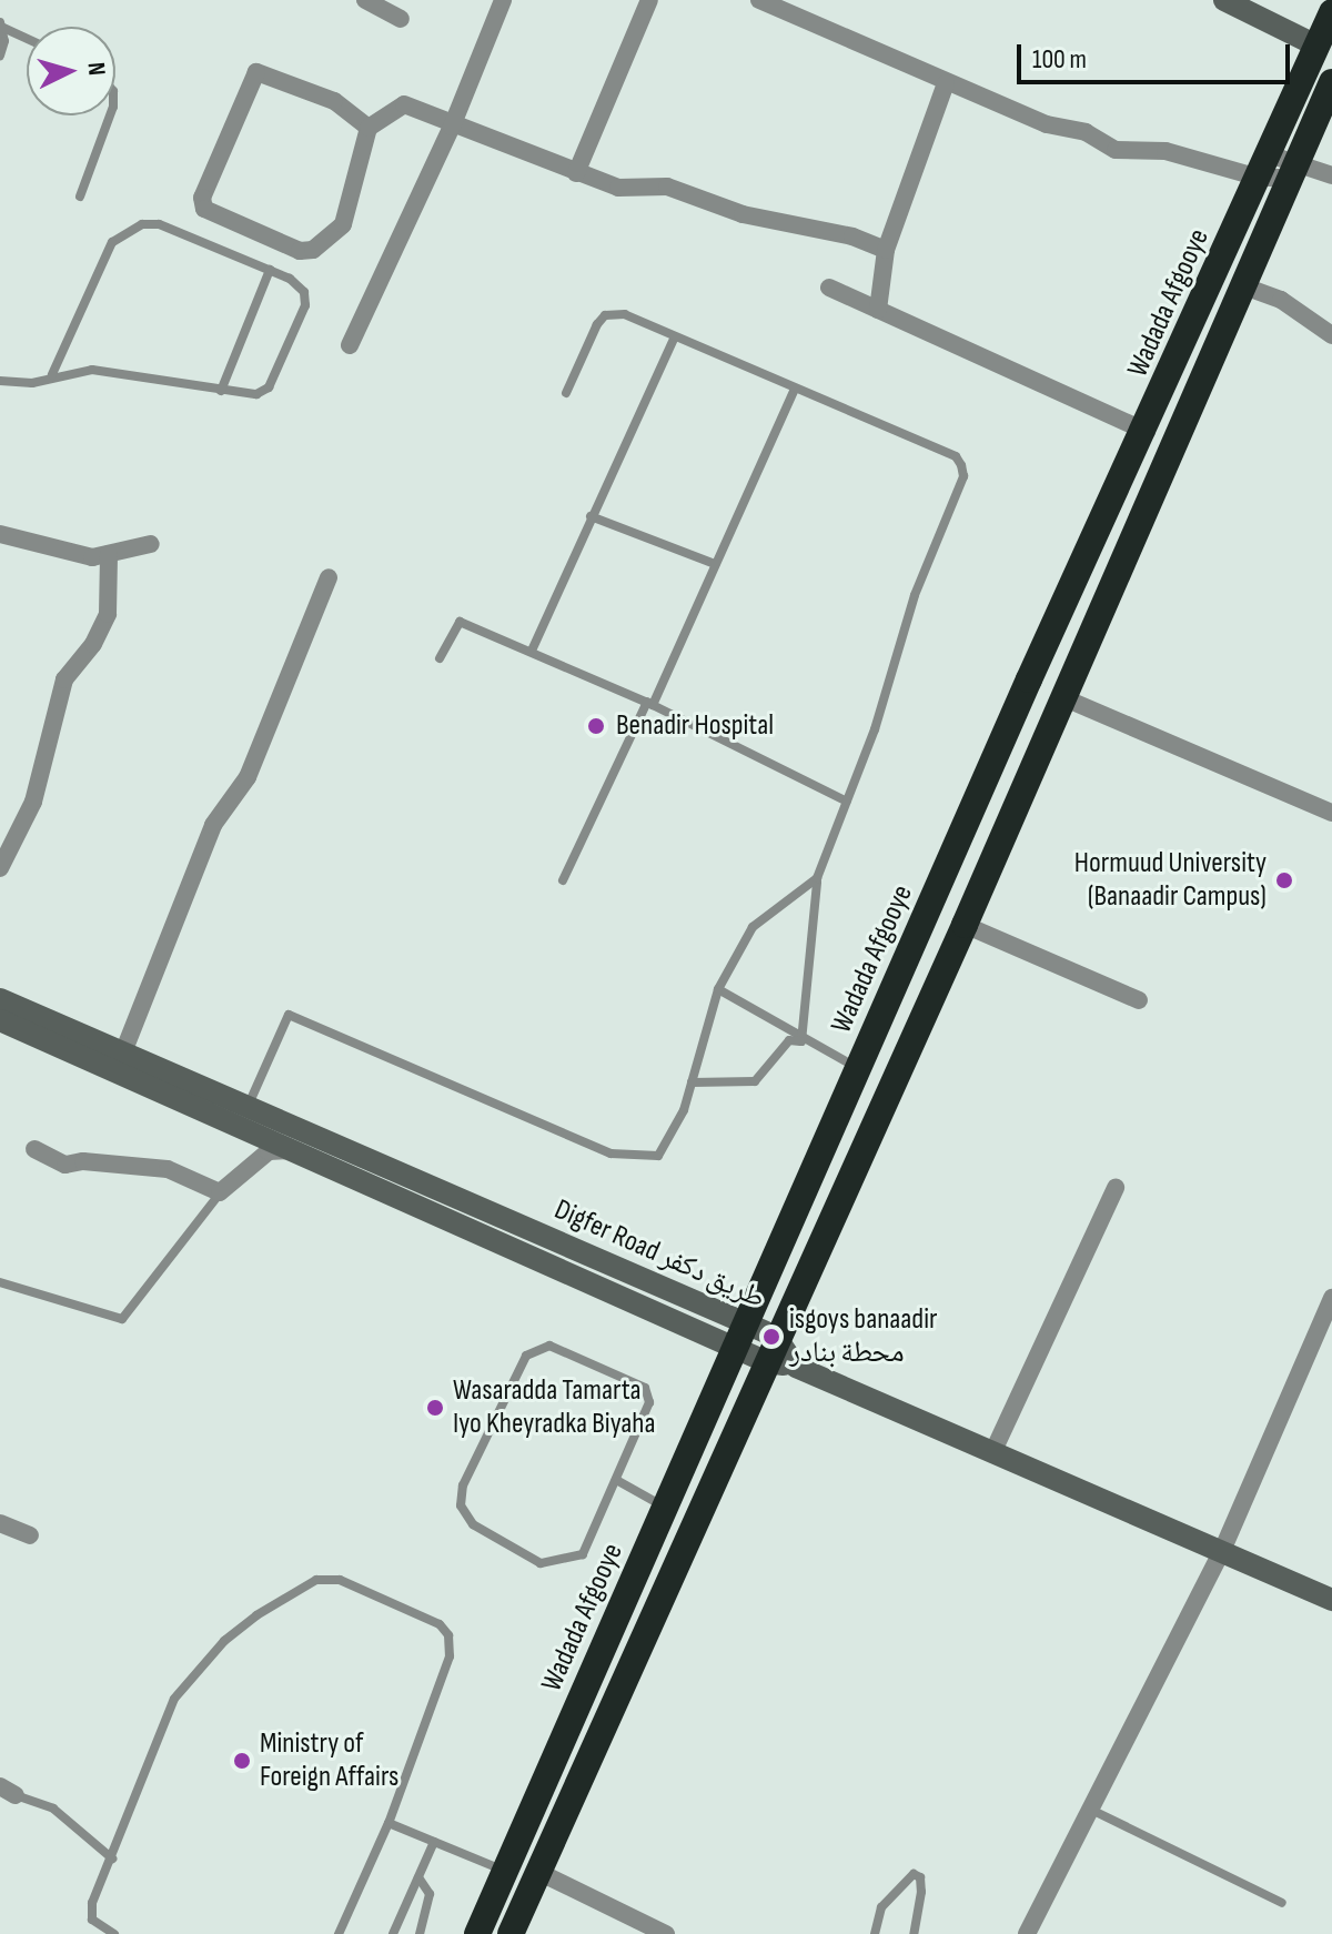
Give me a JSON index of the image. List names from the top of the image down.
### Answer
{
  "streets": {
    "highway": ["Wadada Afgooye"],
    "street": ["Digfer Road طريق دكفر"]
  },
  "crossings": [
    ["Wadada Afgooye", "Digfer Road طريق دكفر"]
  ],
  "places": [
    "Benadir Hospital",
    "Hormuud University (Banaadir Campus)",
    "isgoys banaadir محطة بنادر",
    "Wasaradda Tamarta Iyo Kheyradka Biyaha",
    "Ministry of Foreign Affairs"
  ],
  "scale_bar": "100 m",
  "north": "right"
}
